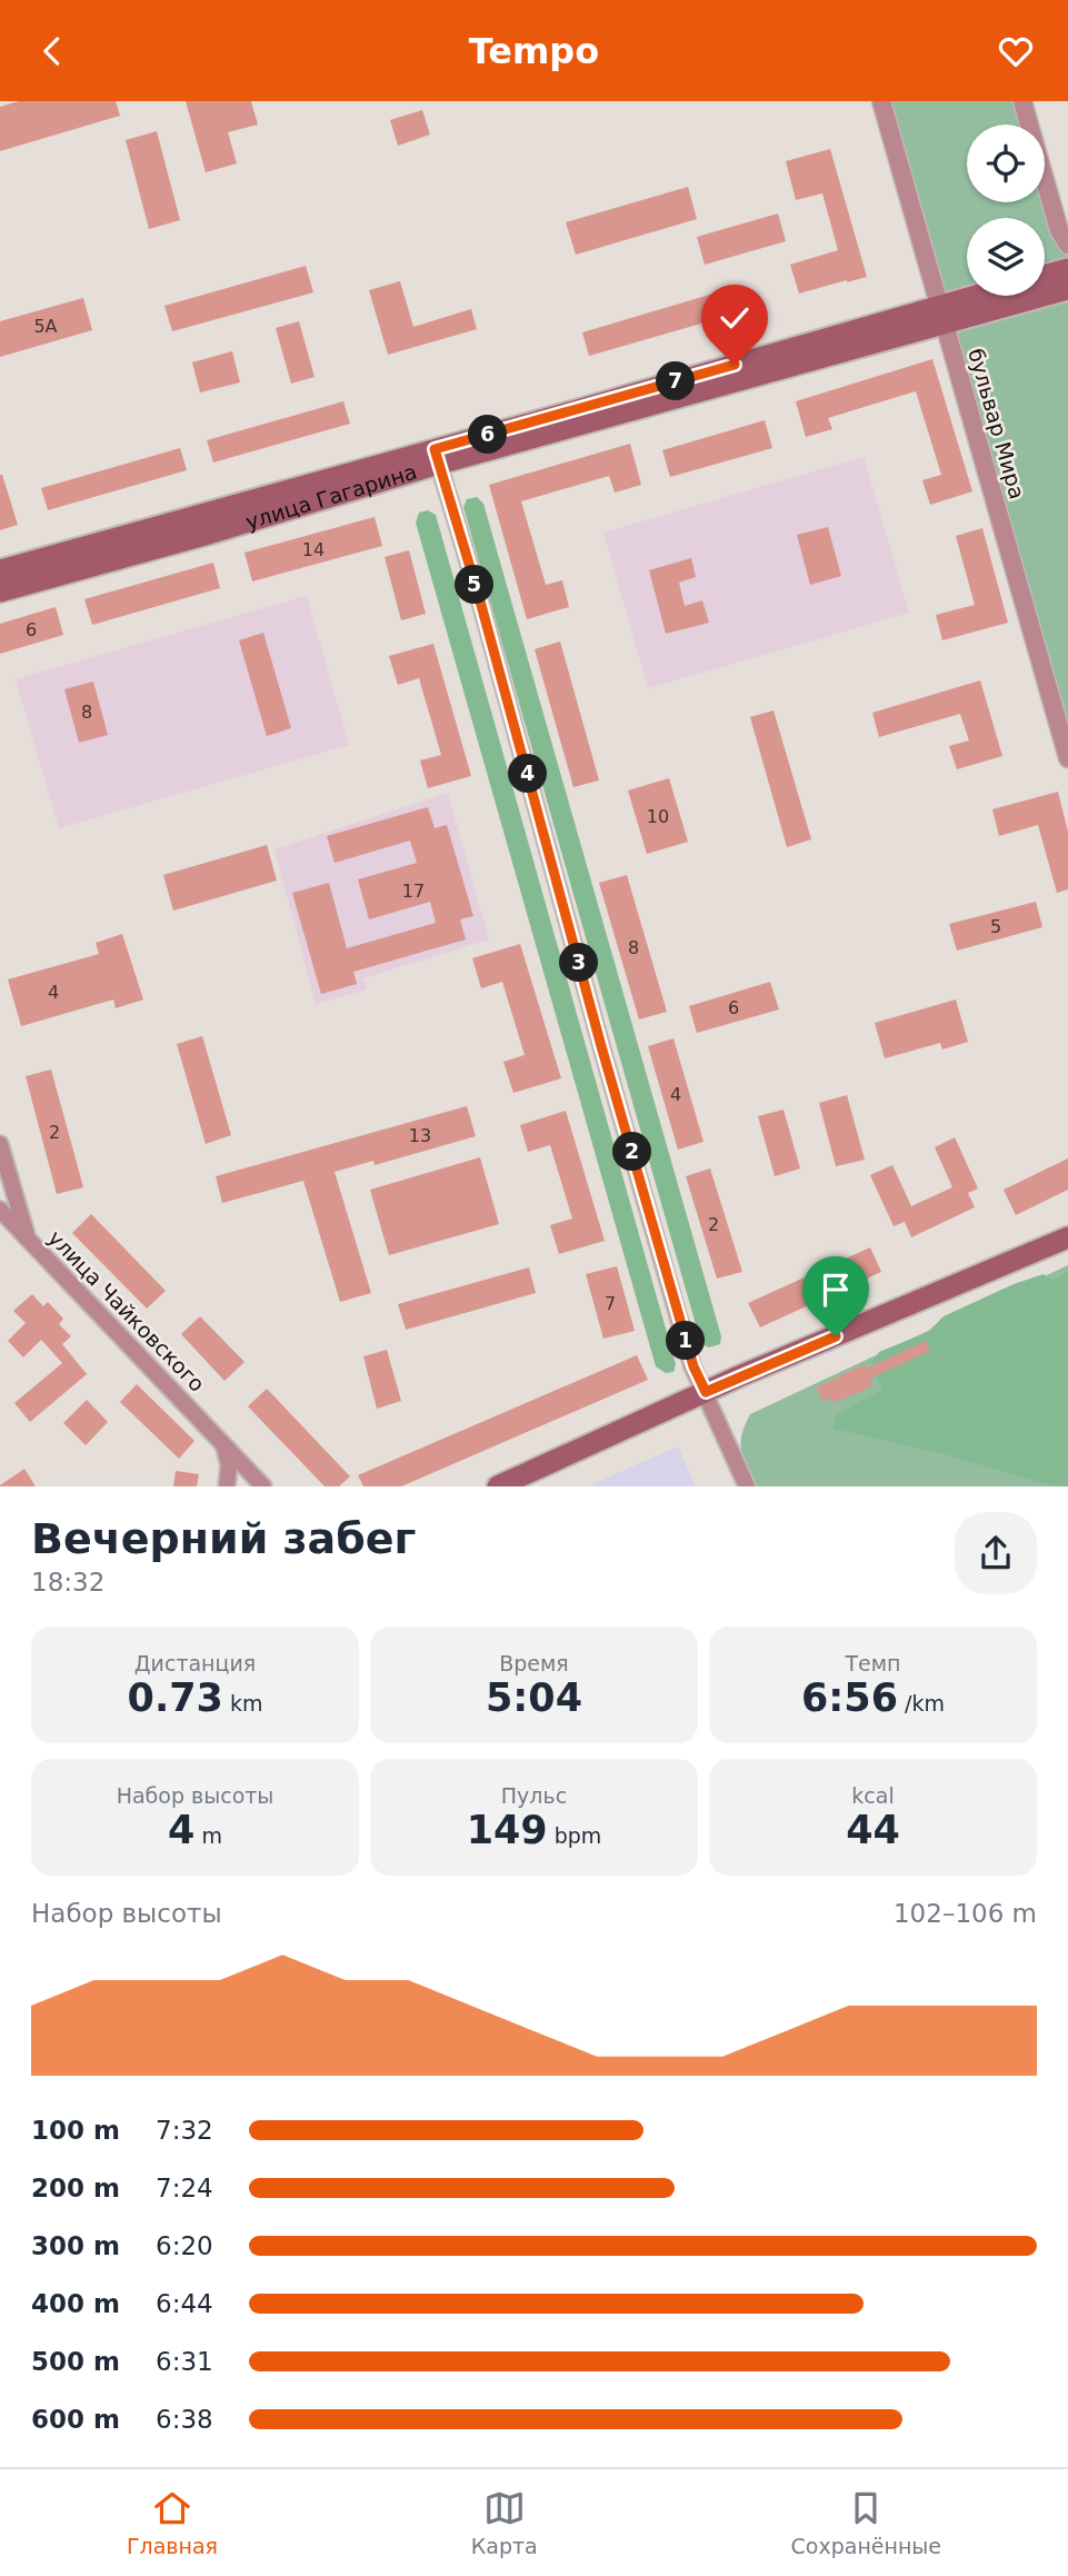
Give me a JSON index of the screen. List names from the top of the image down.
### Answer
{
  "streets": {
    "main road": ["улица Гагарина"],
    "street": ["бульвар Мира", "улица Чайковского"]
  },
  "crossings": [
    ["бульвар Мира", "улица Гагарина"]
  ],
  "house_numbers": [
    "5А",
    "14",
    "6",
    "8",
    "10",
    "17",
    "5",
    "8",
    "4",
    "6",
    "4",
    "2",
    "13",
    "2",
    "7"
  ],
  "page": {
    "header": "Tempo",
    "pins": [
      "7",
      "6",
      "5",
      "4",
      "3",
      "2",
      "1"
    ],
    "heading": ["Вечерний забег", "18:32"],
    "stats": [
      ["Дистанция", "0.73 km"],
      ["Время", "5:04"],
      ["Темп", "6:56 /km"],
      ["Набор высоты", "4 m"],
      ["Пульс", "149 bpm"],
      ["kcal", "44"]
    ],
    "chart": ["Набор высоты", "102–106 m"],
    "list": [
      {
        "name": "100 m",
        "note": "7:32"
      },
      {
        "name": "200 m",
        "note": "7:24"
      },
      {
        "name": "300 m",
        "note": "6:20"
      },
      {
        "name": "400 m",
        "note": "6:44"
      },
      {
        "name": "500 m",
        "note": "6:31"
      },
      {
        "name": "600 m",
        "note": "6:38"
      }
    ],
    "tabs": ["Главная", "Карта", "Сохранённые"]
  }
}
